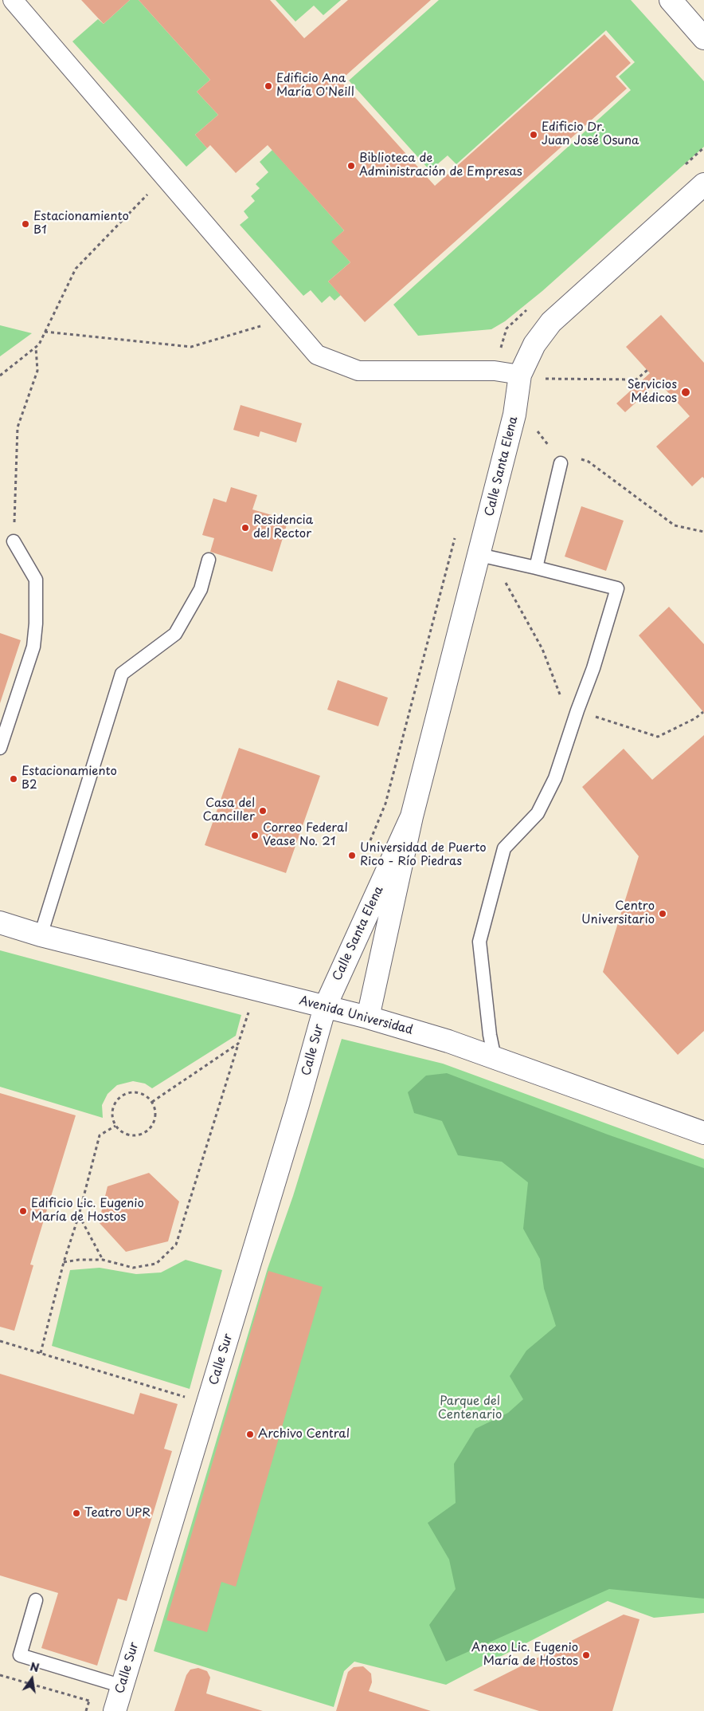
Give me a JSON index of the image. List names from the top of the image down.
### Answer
{
  "streets": {
    "street": ["Calle Santa Elena", "Avenida Universidad", "Calle Sur"]
  },
  "crossings": [
    ["Calle Santa Elena", "Avenida Universidad"],
    ["Calle Santa Elena", "Calle Sur"],
    ["Avenida Universidad", "Calle Sur"]
  ],
  "parks": ["Parque del Centenario"],
  "places": [
    "Edificio Ana María O'Neill",
    "Edificio Dr. Juan José Osuna",
    "Biblioteca de Administración de Empresas",
    "Estacionamiento B1",
    "Servicios Médicos",
    "Residencia del Rector",
    "Estacionamiento B2",
    "Casa del Canciller",
    "Correo Federal Vease No. 21",
    "Universidad de Puerto Rico - Río Piedras",
    "Centro Universitario",
    "Edificio Lic. Eugenio María de Hostos",
    "Archivo Central",
    "Teatro UPR",
    "Anexo Lic. Eugenio María de Hostos"
  ],
  "north": "top"
}
